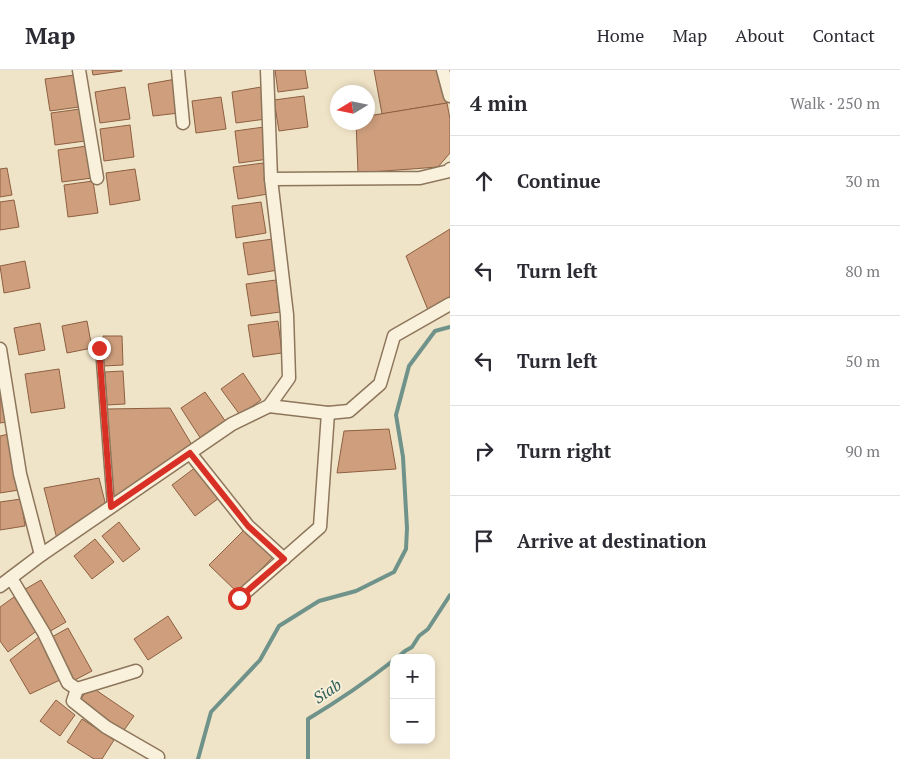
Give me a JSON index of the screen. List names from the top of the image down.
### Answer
{
  "water": ["Siab"],
  "north": "left",
  "page": {
    "header": "Map",
    "nav": [
      "Home",
      "Map",
      "About",
      "Contact"
    ],
    "heading": ["4 min", "Walk · 250 m"],
    "list": [
      ["Continue", "30 m"],
      ["Turn left", "80 m"],
      ["Turn left", "50 m"],
      ["Turn right", "90 m"],
      "Arrive at destination"
    ],
    "map_buttons": ["+", "−"]
  }
}
